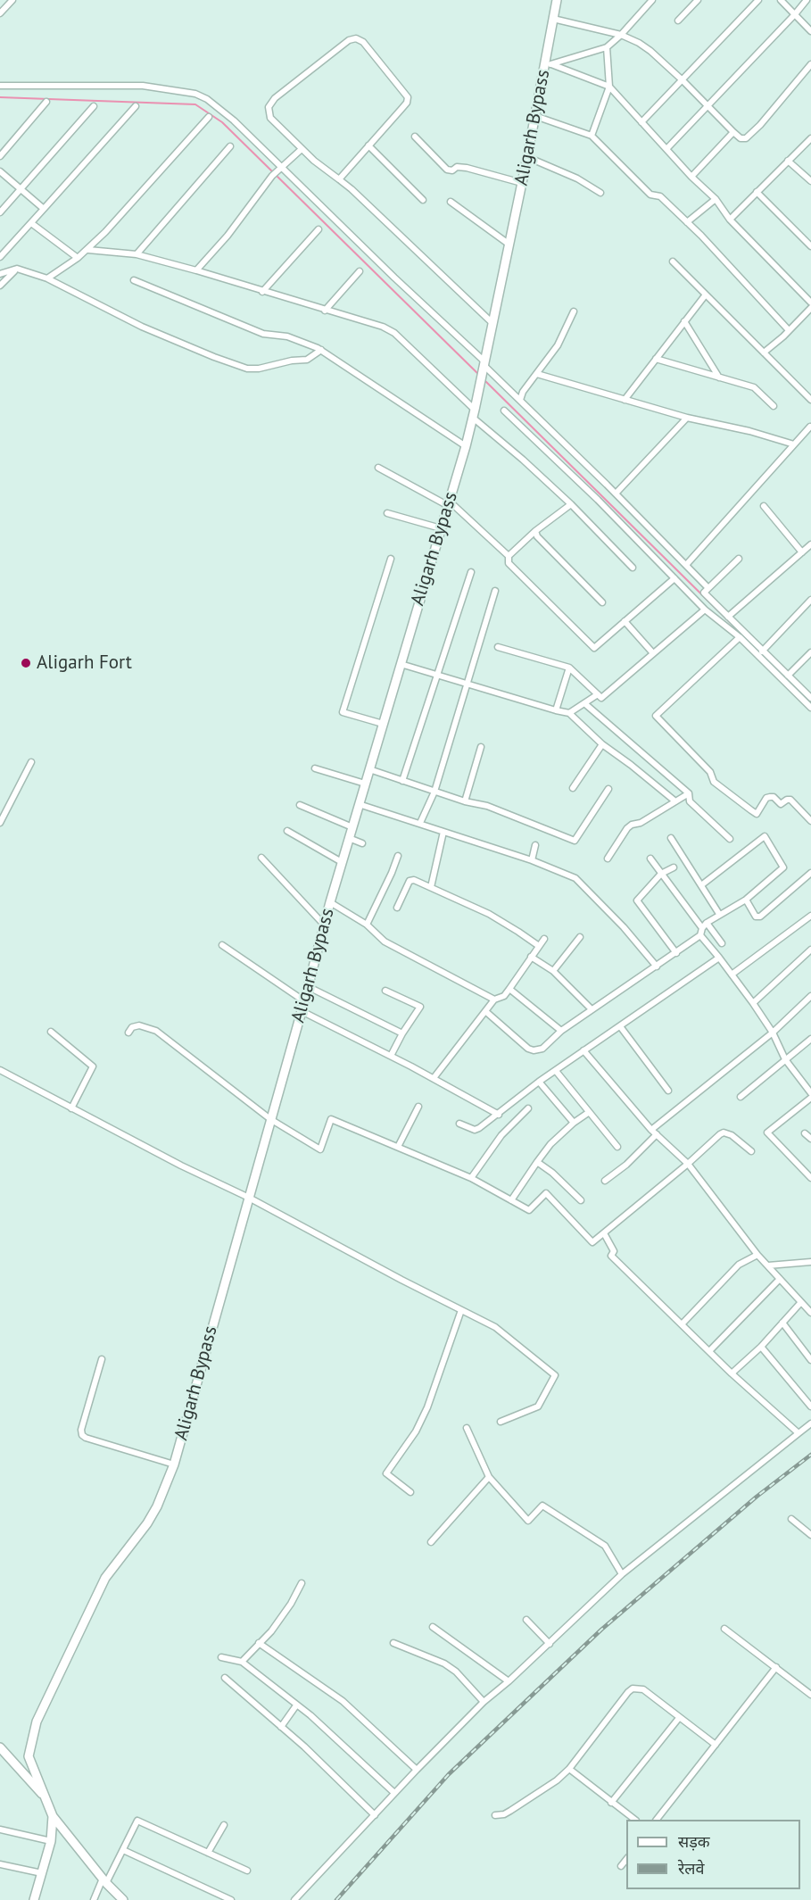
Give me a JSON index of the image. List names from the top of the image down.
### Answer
{
  "streets": {
    "main road": ["Aligarh Bypass"]
  },
  "places": ["Aligarh Fort"],
  "legend": ["सड़क", "रेलवे"]
}
